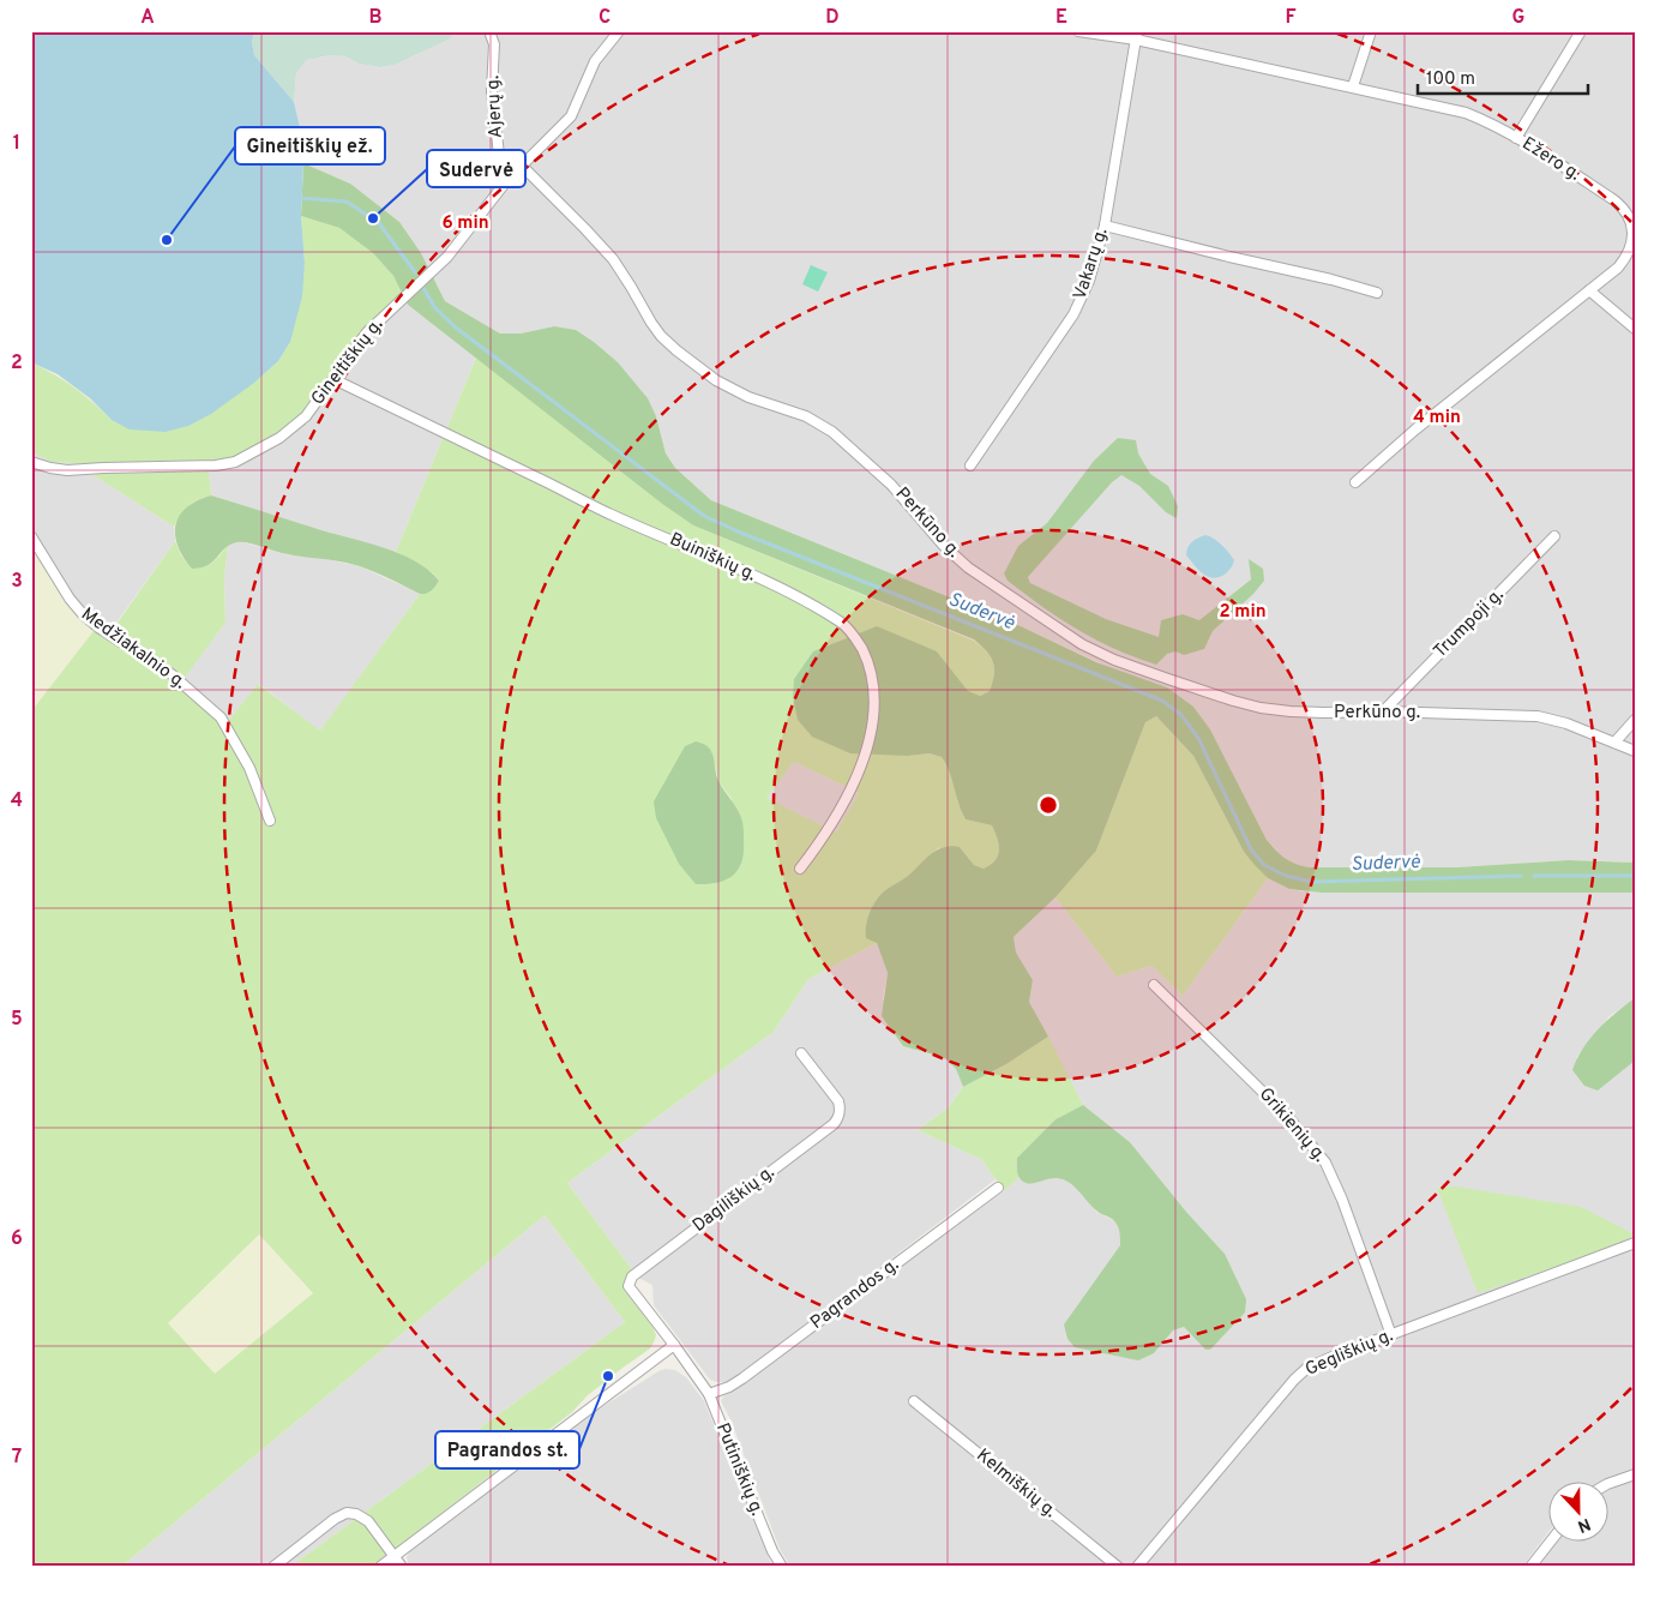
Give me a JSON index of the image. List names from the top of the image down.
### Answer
{
  "streets": {
    "street": [
      "Ajerų g.",
      "Ežero g.",
      "Vakarų g.",
      "Gineitiškių g.",
      "Perkūno g.",
      "Buiniškių g.",
      "Trumpoji g.",
      "Medžiakalnio g.",
      "Grikienių g.",
      "Dagiliškių g.",
      "Pagrandos g.",
      "Gegliškių g.",
      "Putiniškių g.",
      "Kelmiškių g."
    ]
  },
  "crossings": [
    ["Ajerų g.", "Gineitiškių g."],
    ["Ežero g.", "Vakarų g."],
    ["Gineitiškių g.", "Perkūno g."],
    ["Gineitiškių g.", "Buiniškių g."],
    ["Perkūno g.", "Trumpoji g."],
    ["Grikienių g.", "Gegliškių g."],
    ["Dagiliškių g.", "Putiniškių g."],
    ["Pagrandos g.", "Putiniškių g."]
  ],
  "water": ["Sudervė"],
  "places": ["Sudervė", "Gineitiškių ež.", "Pagrandos st."],
  "scale_bar": "100 m",
  "north": "bottom",
  "grid": {
    "columns": [
      "A",
      "B",
      "C",
      "D",
      "E",
      "F",
      "G"
    ],
    "rows": [
      "1",
      "2",
      "3",
      "4",
      "5",
      "6",
      "7"
    ]
  },
  "rings": ["6 min", "4 min", "2 min"]
}
